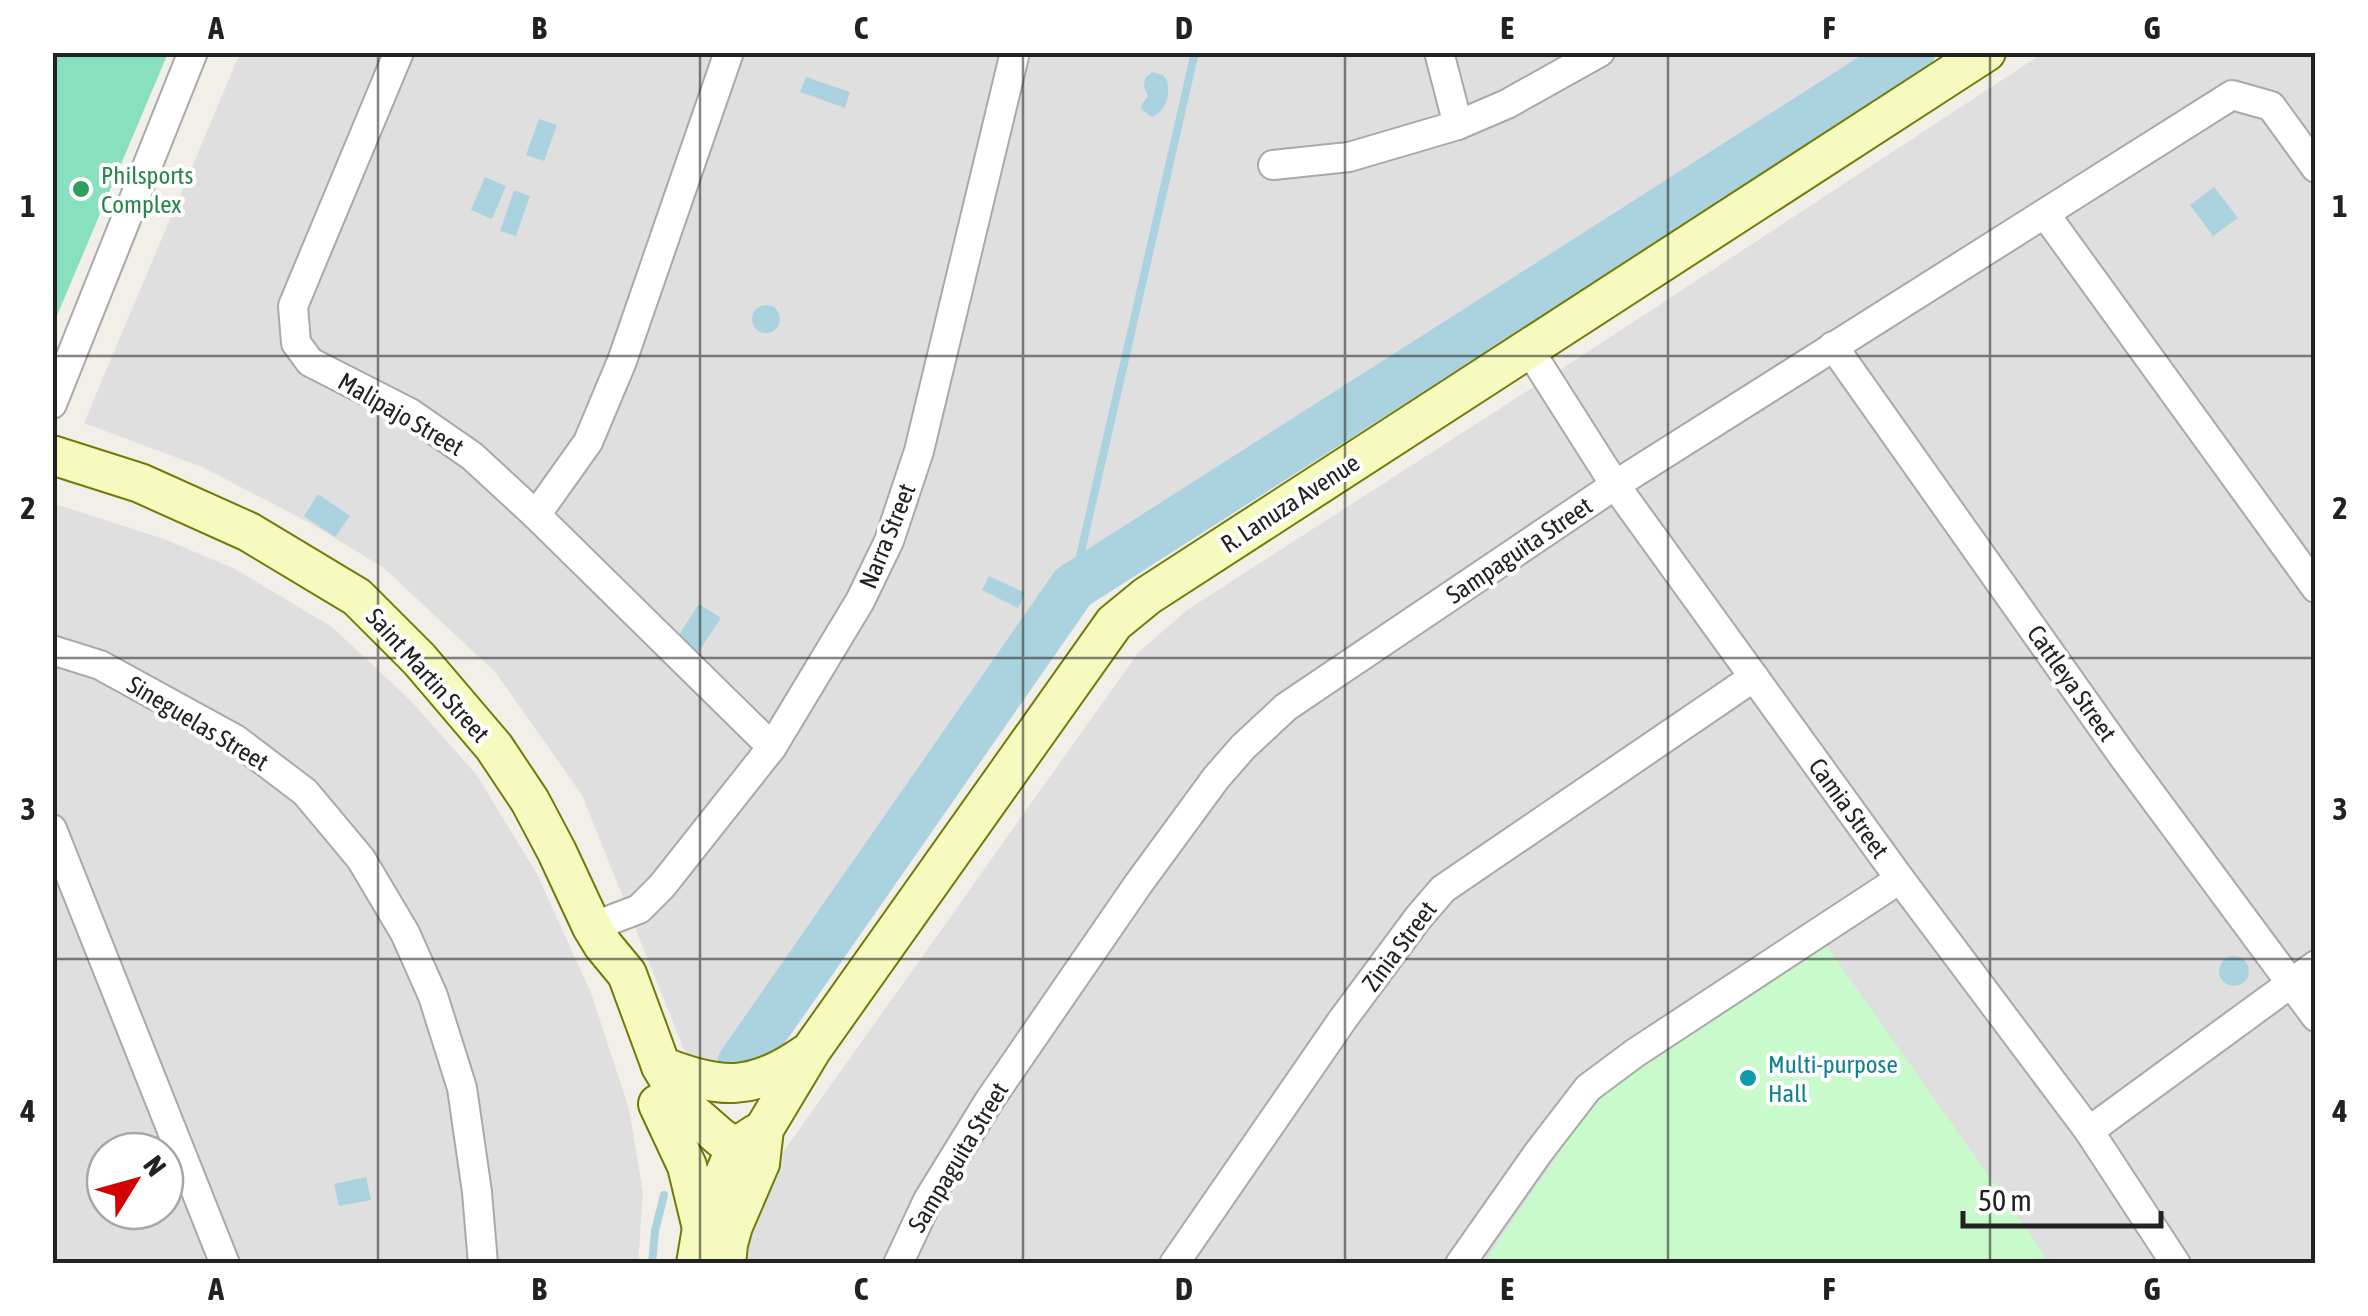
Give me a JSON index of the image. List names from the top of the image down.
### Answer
{
  "streets": {
    "main road": ["R. Lanuza Avenue", "Saint Martin Street"],
    "street": [
      "Malipajo Street",
      "Narra Street",
      "Sampaguita Street",
      "Cattleya Street",
      "Sineguelas Street",
      "Camia Street",
      "Zinia Street"
    ]
  },
  "crossings": [
    ["Malipajo Street", "Narra Street"],
    ["R. Lanuza Avenue", "Saint Martin Street"],
    ["R. Lanuza Avenue", "Camia Street"],
    ["Narra Street", "Saint Martin Street"],
    ["Sampaguita Street", "Cattleya Street"],
    ["Sampaguita Street", "Camia Street"],
    ["Camia Street", "Zinia Street"]
  ],
  "places": ["Philsports Complex", "Multi-purpose Hall"],
  "scale_bar": "50 m",
  "north": "top right",
  "grid": {
    "columns": [
      "A",
      "B",
      "C",
      "D",
      "E",
      "F",
      "G"
    ],
    "rows": [
      "1",
      "2",
      "3",
      "4"
    ]
  }
}
